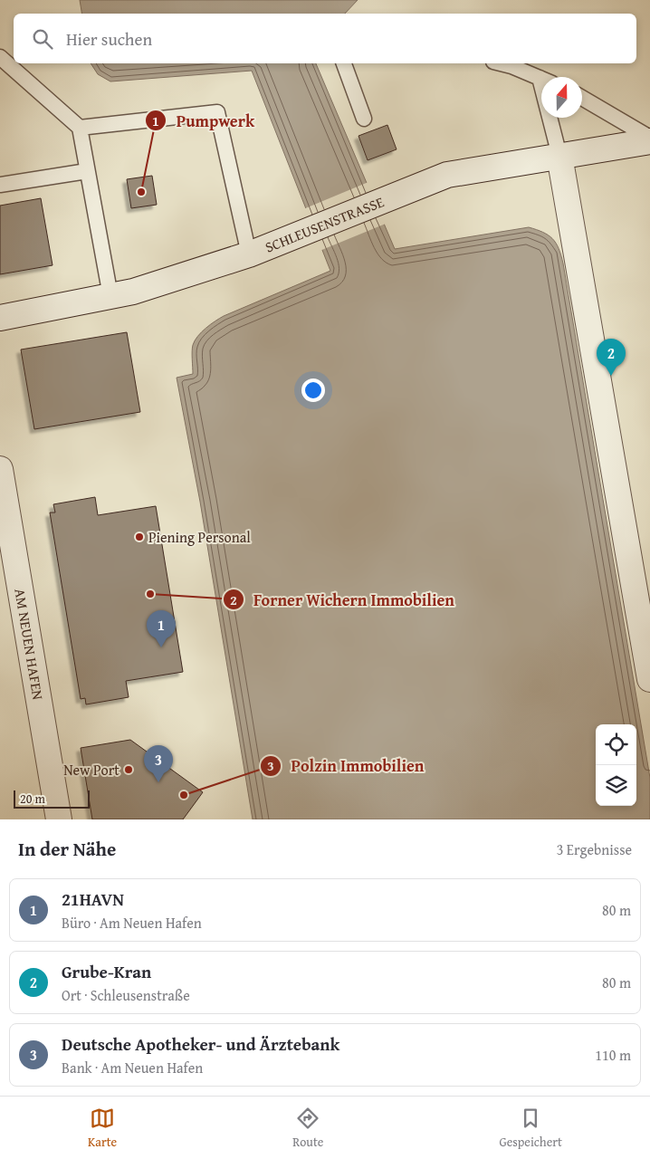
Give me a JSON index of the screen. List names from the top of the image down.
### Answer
{
  "streets": {
    "street": ["SCHLEUSENSTRASSE", "AM NEUEN HAFEN"]
  },
  "places": [
    "Pumpwerk",
    "Piening Personal",
    "Forner Wichern Immobilien",
    "New Port",
    "Polzin Immobilien"
  ],
  "scale_bar": "20 m",
  "north": "top",
  "page": {
    "search": "Hier suchen",
    "pins": ["2", "1", "3"],
    "scale": "20 m",
    "heading": ["In der Nähe", "3 Ergebnisse"],
    "list": [
      {
        "mark": "1",
        "name": "21HAVN",
        "note": "Büro · Am Neuen Hafen",
        "value": "80 m"
      },
      {
        "mark": "2",
        "name": "Grube-Kran",
        "note": "Ort · Schleusenstraße",
        "value": "80 m"
      },
      {
        "mark": "3",
        "name": "Deutsche Apotheker- und Ärztebank",
        "note": "Bank · Am Neuen Hafen",
        "value": "110 m"
      }
    ],
    "nav": ["Karte", "Route", "Gespeichert"]
  }
}
